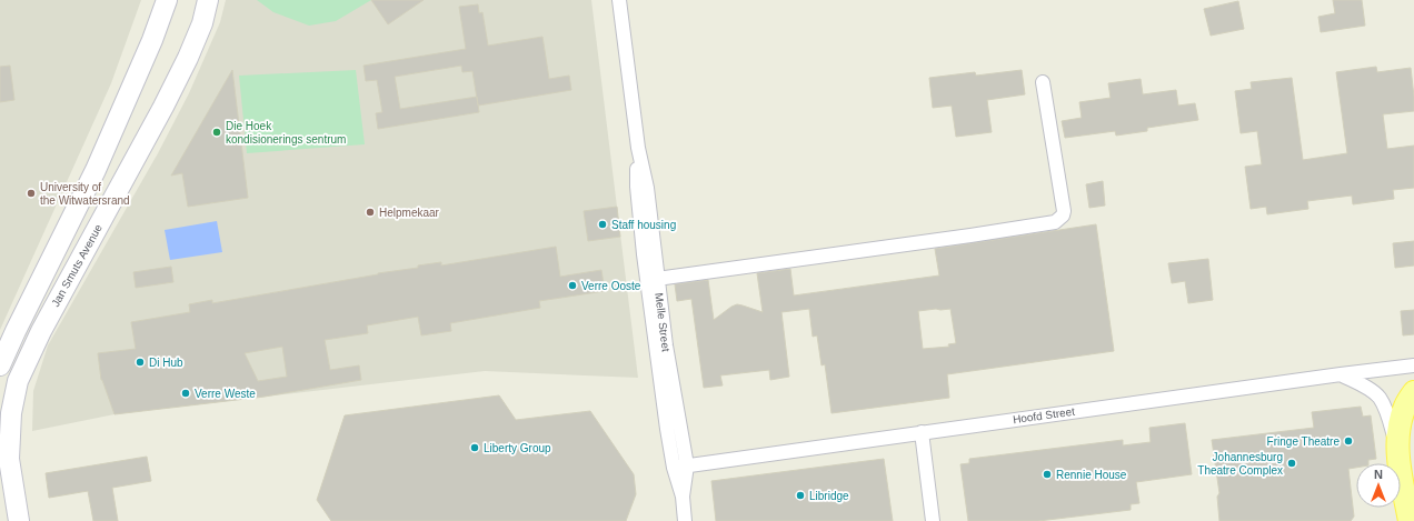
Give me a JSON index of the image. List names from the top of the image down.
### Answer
{
  "streets": {
    "main road": ["Jan Smuts Avenue"],
    "street": ["Melle Street", "Hoofd Street"]
  },
  "crossings": [
    ["Melle Street", "Hoofd Street"]
  ],
  "places": [
    "Die Hoek kondisionerings sentrum",
    "University of the Witwatersrand",
    "Helpmekaar",
    "Staff housing",
    "Verre Ooste",
    "Di Hub",
    "Verre Weste",
    "Fringe Theatre",
    "Liberty Group",
    "Johannesburg Theatre Complex",
    "Rennie House",
    "Libridge"
  ],
  "north": "top"
}
